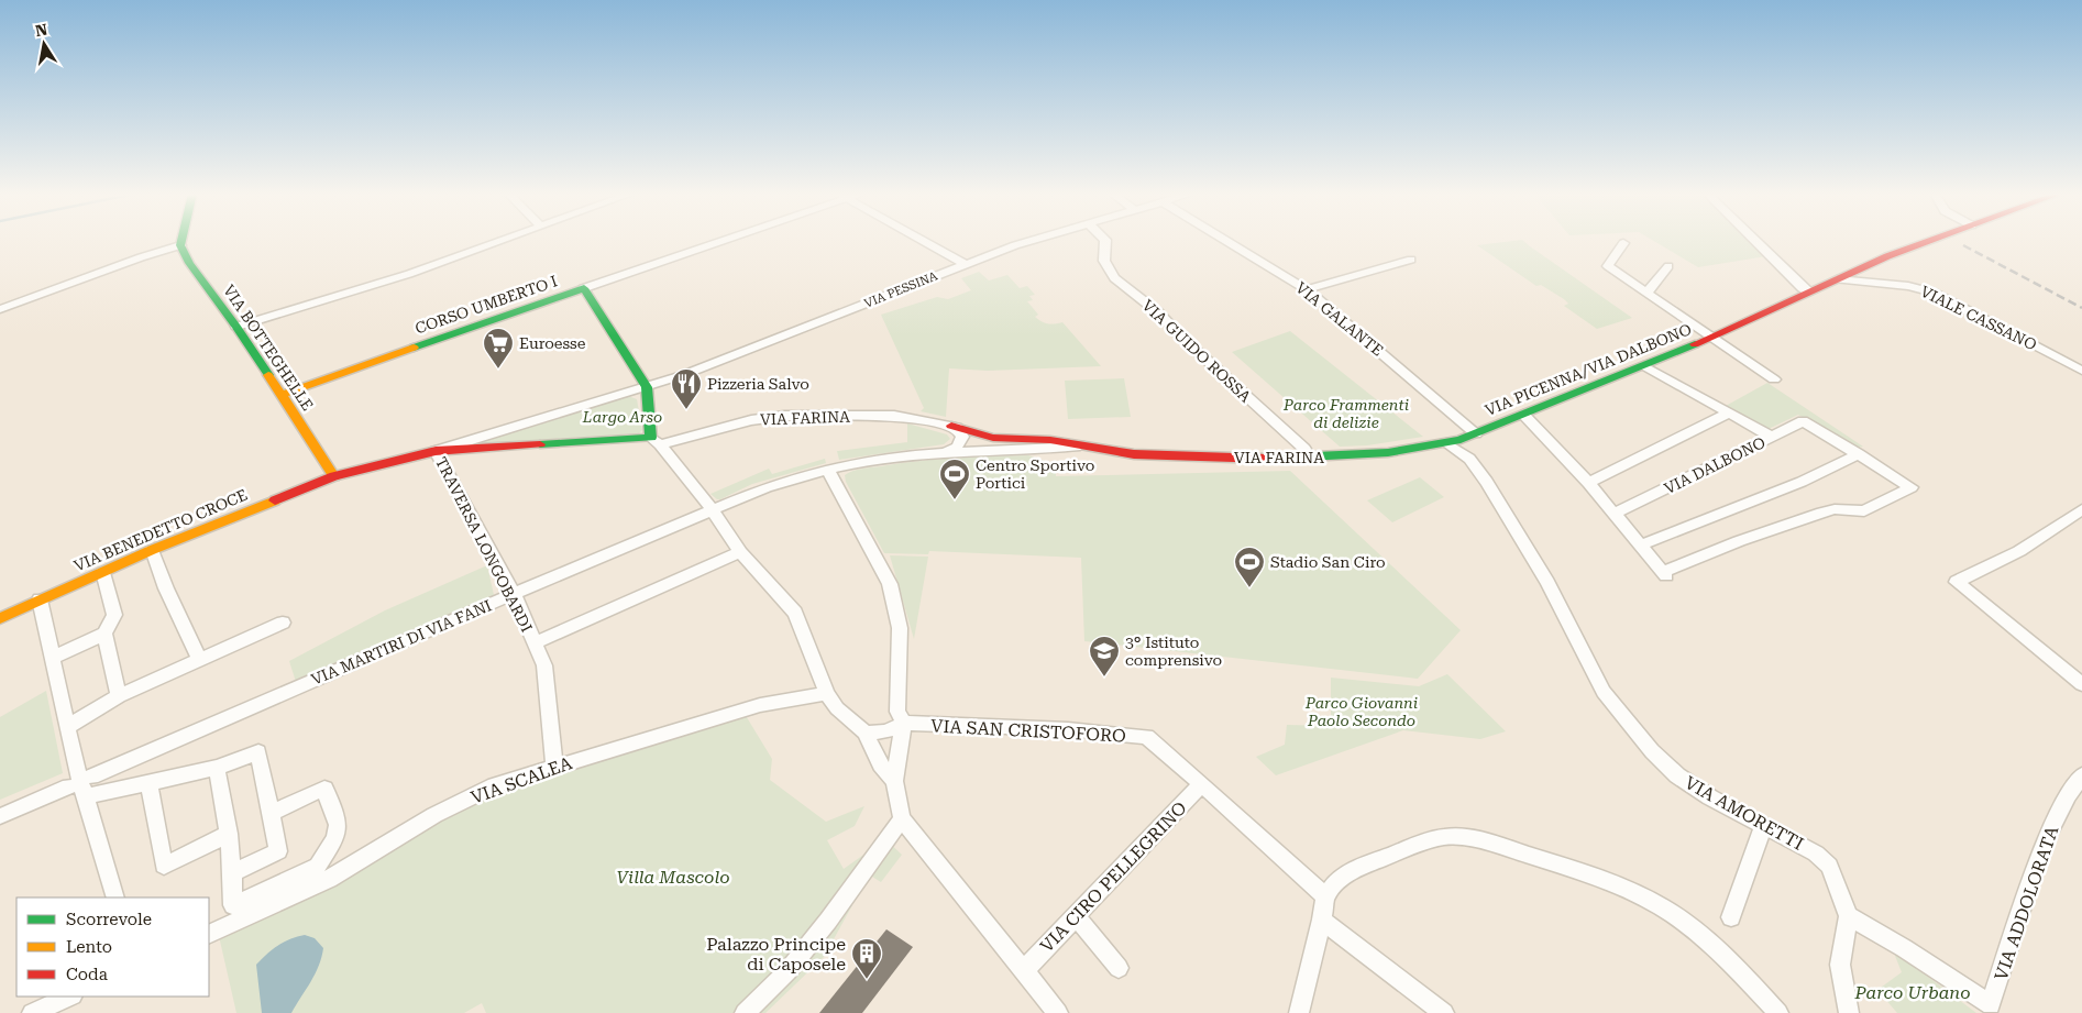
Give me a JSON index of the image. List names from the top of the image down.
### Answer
{
  "streets": {
    "main road": [
      "CORSO UMBERTO I",
      "VIA BOTTEGHELLE",
      "VIA PICENNA/VIA DALBONO",
      "VIA FARINA",
      "VIA BENEDETTO CROCE"
    ],
    "street": [
      "VIA PESSINA",
      "VIALE CASSANO",
      "VIA GALANTE",
      "VIA GUIDO ROSSA",
      "VIA DALBONO",
      "TRAVERSA LONGOBARDI",
      "VIA MARTIRI DI VIA FANI",
      "VIA SAN CRISTOFORO",
      "VIA SCALEA",
      "VIA AMORETTI",
      "VIA CIRO PELLEGRINO",
      "VIA ADDOLORATA"
    ]
  },
  "crossings": [
    ["CORSO UMBERTO I", "VIA BOTTEGHELLE"],
    ["VIALE CASSANO", "VIA PICENNA/VIA DALBONO"],
    ["VIA GALANTE", "VIA PICENNA/VIA DALBONO"],
    ["VIA GALANTE", "VIA FARINA"],
    ["VIA BOTTEGHELLE", "VIA BENEDETTO CROCE"],
    ["VIA PICENNA/VIA DALBONO", "VIA FARINA"],
    ["VIA PICENNA/VIA DALBONO", "VIA DALBONO"],
    ["VIA FARINA", "VIA MARTIRI DI VIA FANI"],
    ["VIA FARINA", "VIA AMORETTI"],
    ["VIA BENEDETTO CROCE", "TRAVERSA LONGOBARDI"],
    ["TRAVERSA LONGOBARDI", "VIA MARTIRI DI VIA FANI"],
    ["TRAVERSA LONGOBARDI", "VIA SCALEA"],
    ["VIA SAN CRISTOFORO", "VIA CIRO PELLEGRINO"],
    ["VIA AMORETTI", "VIA ADDOLORATA"]
  ],
  "parks": [
    "Parco Frammenti di delizie",
    "Largo Arso",
    "Parco Giovanni Paolo Secondo",
    "Villa Mascolo",
    "Parco Urbano"
  ],
  "places": {
    "supermarket": ["Euroesse"],
    "restaurant": ["Pizzeria Salvo"],
    "sports": ["Centro Sportivo Portici", "Stadio San Ciro"],
    "school or university": ["3° Istituto comprensivo"],
    "building": ["Palazzo Principe di Caposele"]
  },
  "legend": ["Scorrevole", "Lento", "Coda"],
  "north": "top"
}
